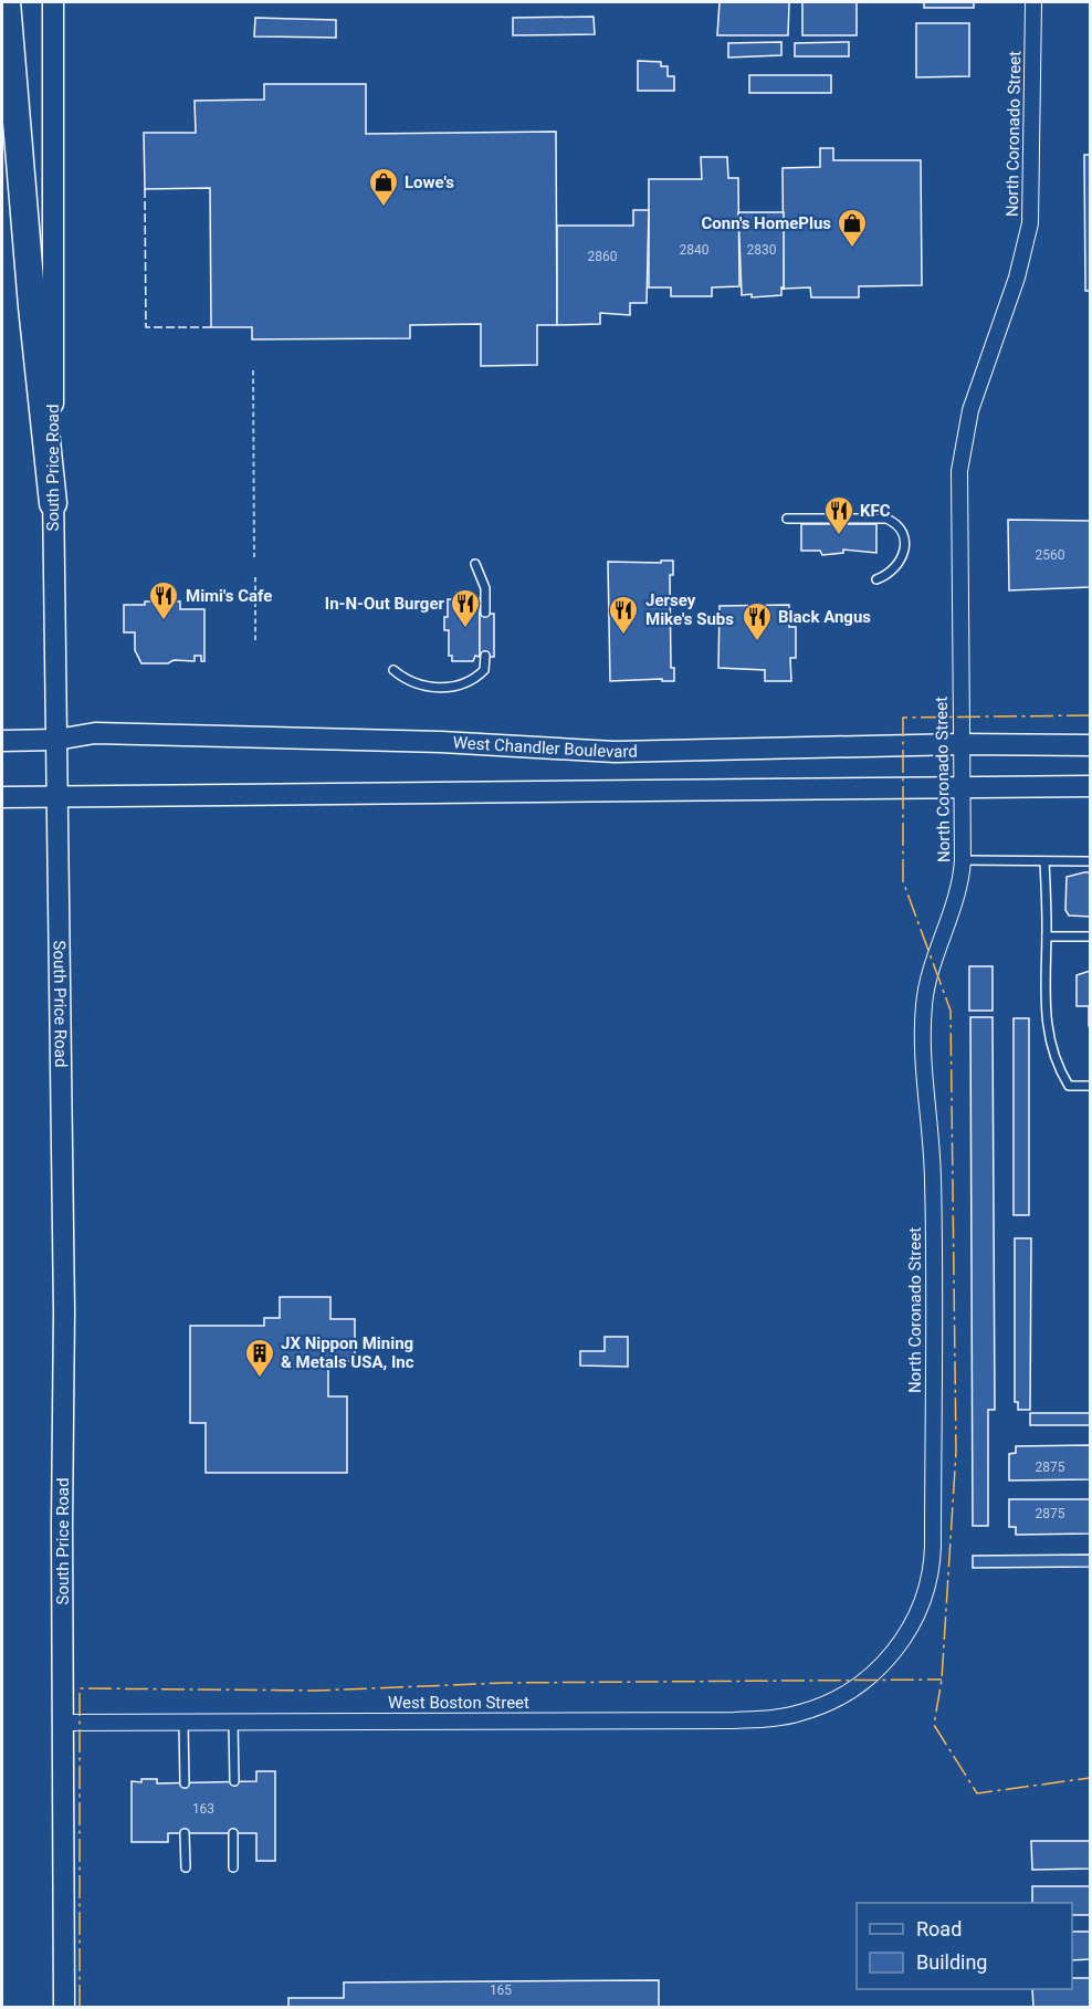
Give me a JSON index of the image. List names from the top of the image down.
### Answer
{
  "streets": {
    "main road": ["South Price Road", "West Chandler Boulevard"],
    "street": ["North Coronado Street", "West Boston Street"]
  },
  "crossings": [
    ["North Coronado Street", "West Chandler Boulevard"],
    ["North Coronado Street", "West Boston Street"],
    ["South Price Road", "West Chandler Boulevard"],
    ["South Price Road", "West Boston Street"]
  ],
  "places": {
    "shop": ["Lowe's", "Conn's HomePlus"],
    "restaurant": [
      "KFC",
      "Mimi's Cafe",
      "In-N-Out Burger",
      "Jersey Mike's Subs",
      "Black Angus"
    ],
    "building": ["JX Nippon Mining & Metals USA, Inc"]
  },
  "house_numbers": [
    "2840",
    "2830",
    "2860",
    "2560",
    "2875",
    "2875",
    "163",
    "165"
  ],
  "legend": ["Road", "Building"]
}
